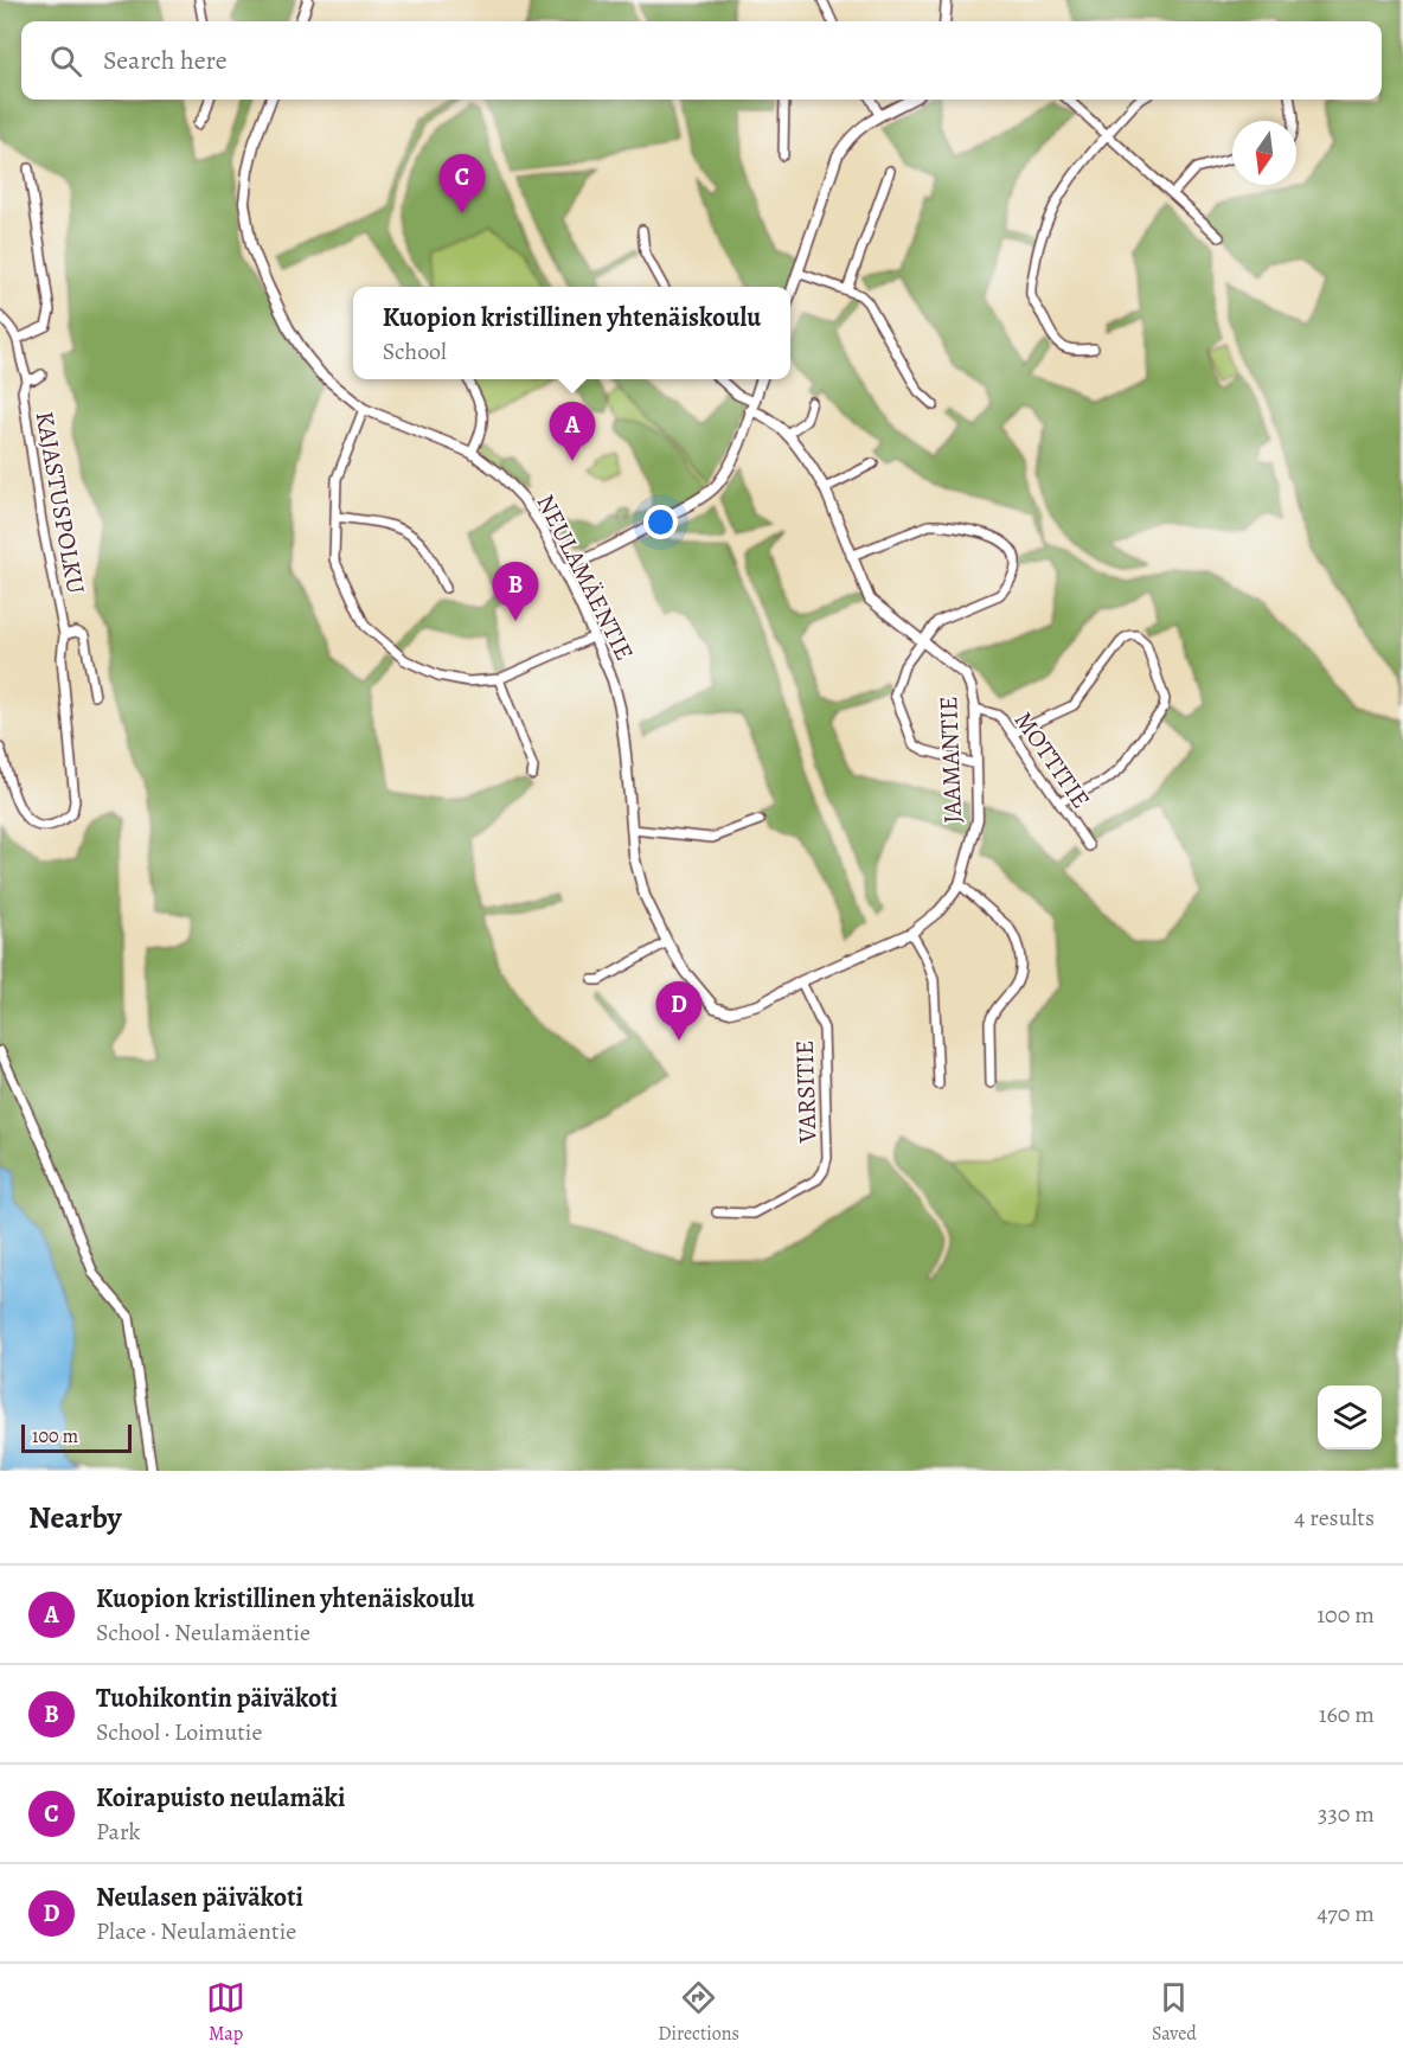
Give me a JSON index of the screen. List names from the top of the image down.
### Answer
{
  "streets": {
    "street": [
      "KAJASTUSPOLKU",
      "NEULAMÄENTIE",
      "JAAMANTIE",
      "MOTTITIE",
      "VARSITIE"
    ]
  },
  "crossings": [
    ["NEULAMÄENTIE", "JAAMANTIE"],
    ["JAAMANTIE", "MOTTITIE"],
    ["JAAMANTIE", "VARSITIE"]
  ],
  "scale_bar": "100 m",
  "north": "bottom",
  "page": {
    "search": "Search here",
    "pins": [
      "C",
      "A",
      "B",
      "D"
    ],
    "popup": ["Kuopion kristillinen yhtenäiskoulu", "School"],
    "scale": "100 m",
    "heading": ["Nearby", "4 results"],
    "list": [
      {
        "mark": "A",
        "name": "Kuopion kristillinen yhtenäiskoulu",
        "note": "School · Neulamäentie",
        "value": "100 m"
      },
      {
        "mark": "B",
        "name": "Tuohikontin päiväkoti",
        "note": "School · Loimutie",
        "value": "160 m"
      },
      {
        "mark": "C",
        "name": "Koirapuisto neulamäki",
        "note": "Park",
        "value": "330 m"
      },
      {
        "mark": "D",
        "name": "Neulasen päiväkoti",
        "note": "Place · Neulamäentie",
        "value": "470 m"
      }
    ],
    "nav": ["Map", "Directions", "Saved"]
  }
}
